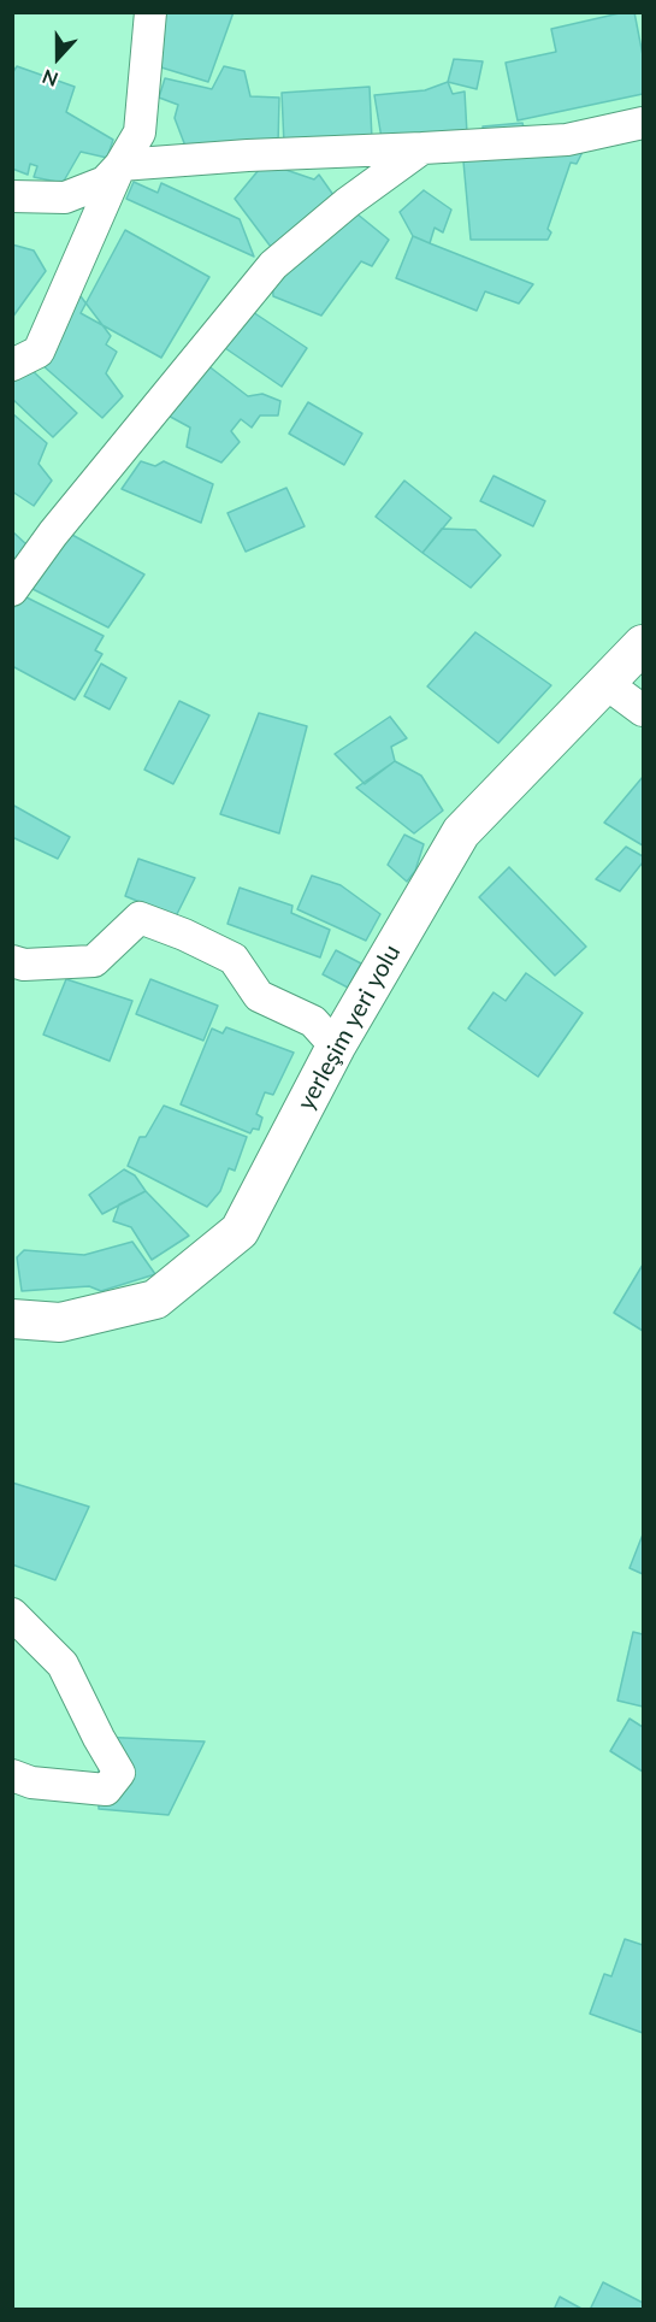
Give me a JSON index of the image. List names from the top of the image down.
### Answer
{
  "streets": {
    "street": ["yerleşim yeri yolu"]
  },
  "north": "bottom"
}
